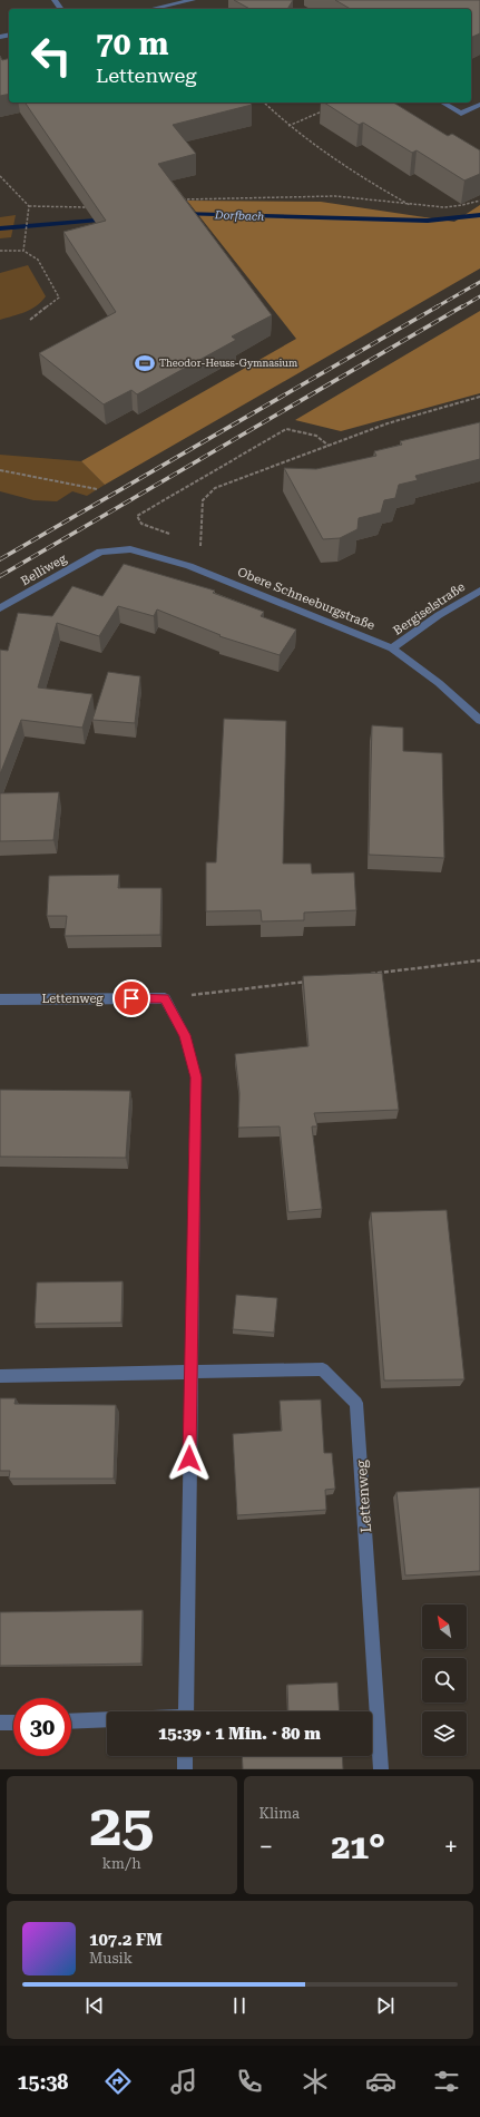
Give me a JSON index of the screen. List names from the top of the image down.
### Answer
{
  "streets": {
    "street": [
      "Belliweg",
      "Obere Schneeburgstraße",
      "Bergiselstraße",
      "Lettenweg"
    ]
  },
  "crossings": [
    ["Belliweg", "Obere Schneeburgstraße"],
    ["Obere Schneeburgstraße", "Bergiselstraße"]
  ],
  "water": ["Dorfbach"],
  "places": {
    "sports": ["Theodor-Heuss-Gymnasium"]
  },
  "north": "top left",
  "page": {
    "turn": ["70 m", "Lettenweg"],
    "limit": "30",
    "trip": "15:39 · 1 Min. · 80 m",
    "tile": [
      ["25", "km/h"],
      "Klima"
    ],
    "heat": ["−", "21°", "+"],
    "song": ["107.2 FM", "Musik"],
    "tabs": "15:38"
  }
}
